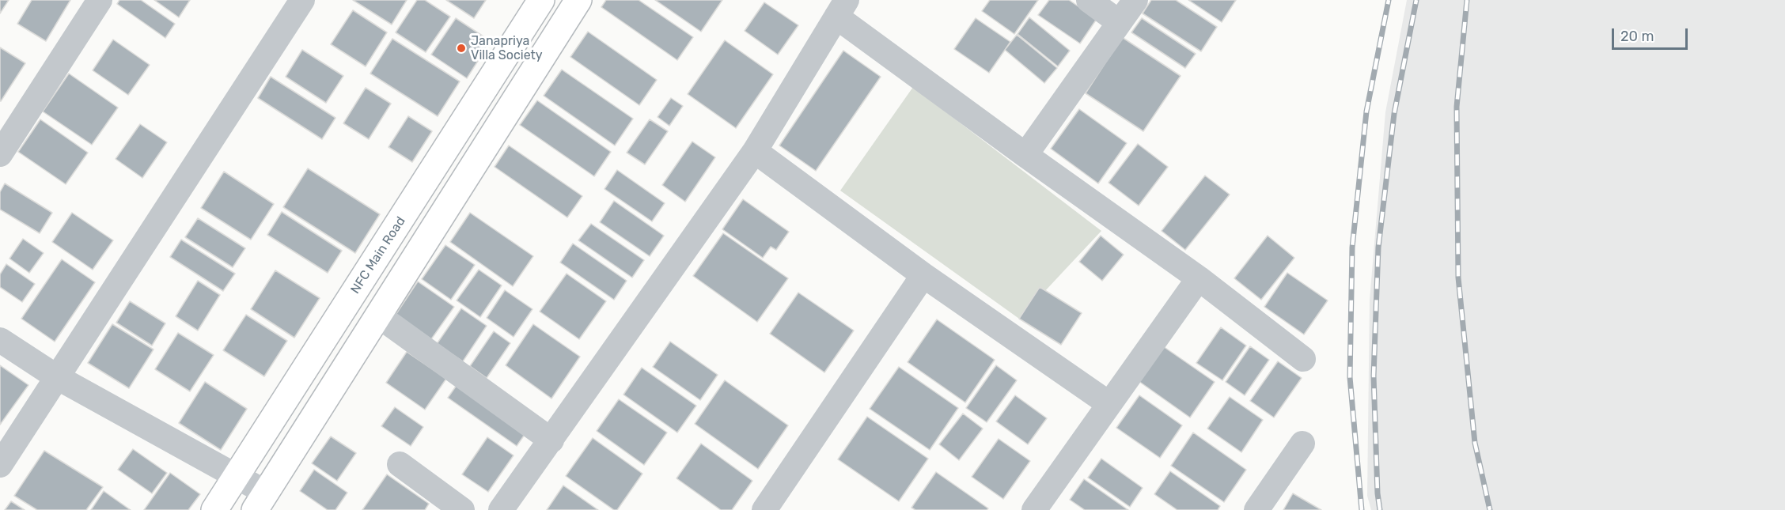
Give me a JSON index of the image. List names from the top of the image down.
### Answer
{
  "streets": {
    "main road": ["NFC Main Road"]
  },
  "places": ["Janapriya Villa Society"],
  "scale_bar": "20 m"
}
